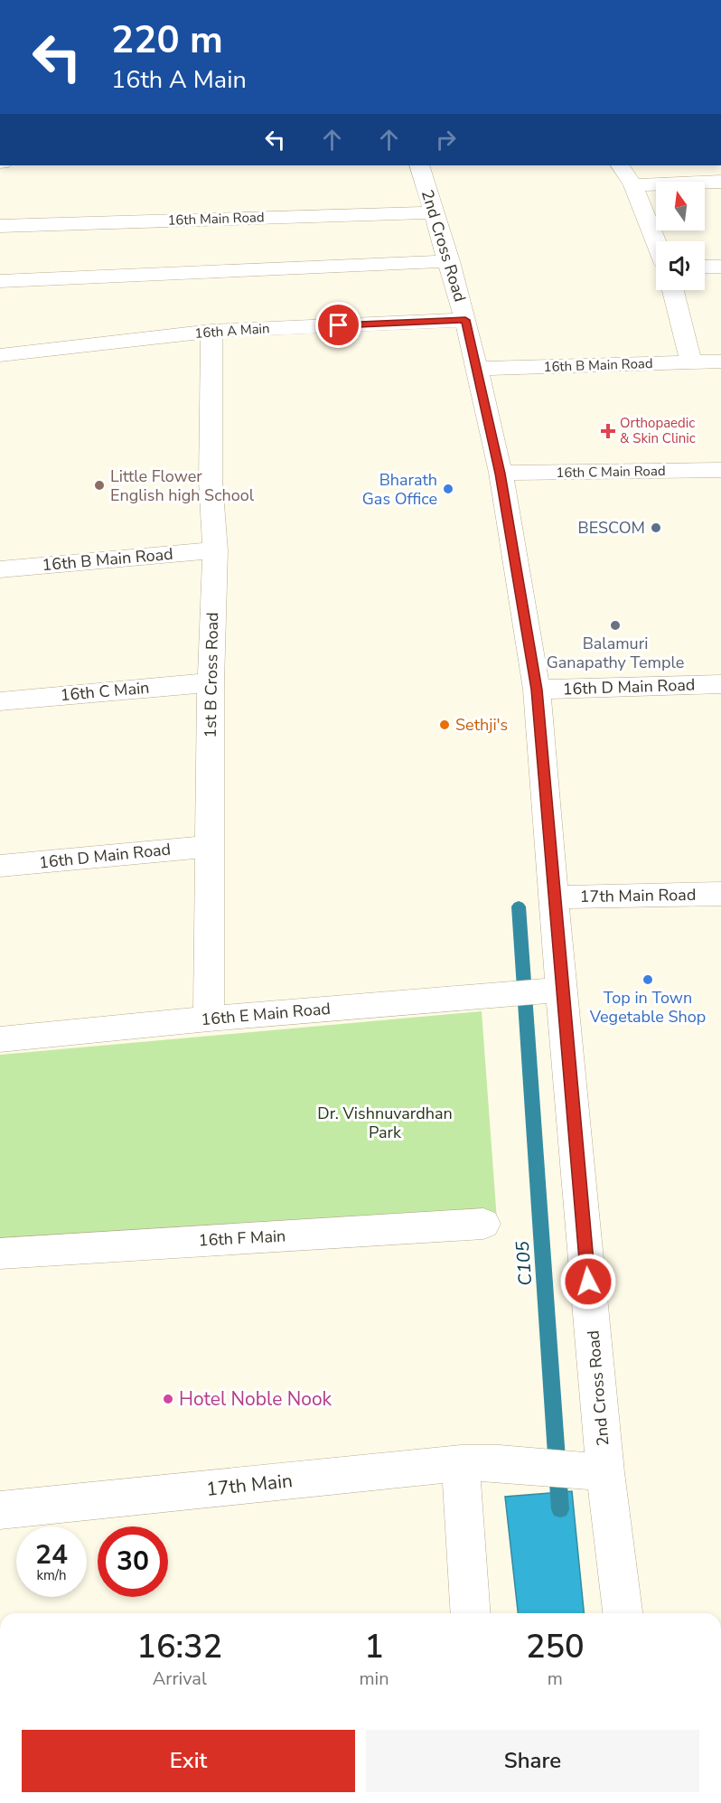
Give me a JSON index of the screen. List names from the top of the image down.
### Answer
{
  "streets": {
    "street": [
      "16th Main Road",
      "2nd Cross Road",
      "16th A Main",
      "16th B Main Road",
      "16th C Main Road",
      "1st B Cross Road",
      "16th D Main Road",
      "16th C Main",
      "17th Main Road",
      "16th E Main Road",
      "16th F Main",
      "17th Main"
    ]
  },
  "crossings": [
    ["16th Main Road", "2nd Cross Road"],
    ["2nd Cross Road", "16th A Main"],
    ["2nd Cross Road", "16th B Main Road"],
    ["2nd Cross Road", "16th C Main Road"],
    ["2nd Cross Road", "16th D Main Road"],
    ["2nd Cross Road", "17th Main Road"],
    ["2nd Cross Road", "16th E Main Road"],
    ["2nd Cross Road", "17th Main"],
    ["16th A Main", "1st B Cross Road"],
    ["16th B Main Road", "1st B Cross Road"],
    ["1st B Cross Road", "16th D Main Road"],
    ["1st B Cross Road", "16th C Main"],
    ["1st B Cross Road", "16th E Main Road"]
  ],
  "water": ["C105"],
  "parks": ["Dr. Vishnuvardhan Park"],
  "places": {
    "health": ["Orthopaedic & Skin Clinic"],
    "other": [
      "Little Flower English high School",
      "Bharath Gas Office",
      "BESCOM",
      "Balamuri Ganapathy Temple",
      "Sethji's",
      "Top in Town Vegetable Shop",
      "Hotel Noble Nook"
    ]
  },
  "north": "top",
  "page": {
    "turn": ["220 m", "16th A Main"],
    "speed": "24 km/h",
    "limit": "30",
    "eta": [
      "16:32",
      "Arrival",
      "1",
      "min",
      "250",
      "m"
    ],
    "buttons": ["Exit", "Share"]
  }
}
